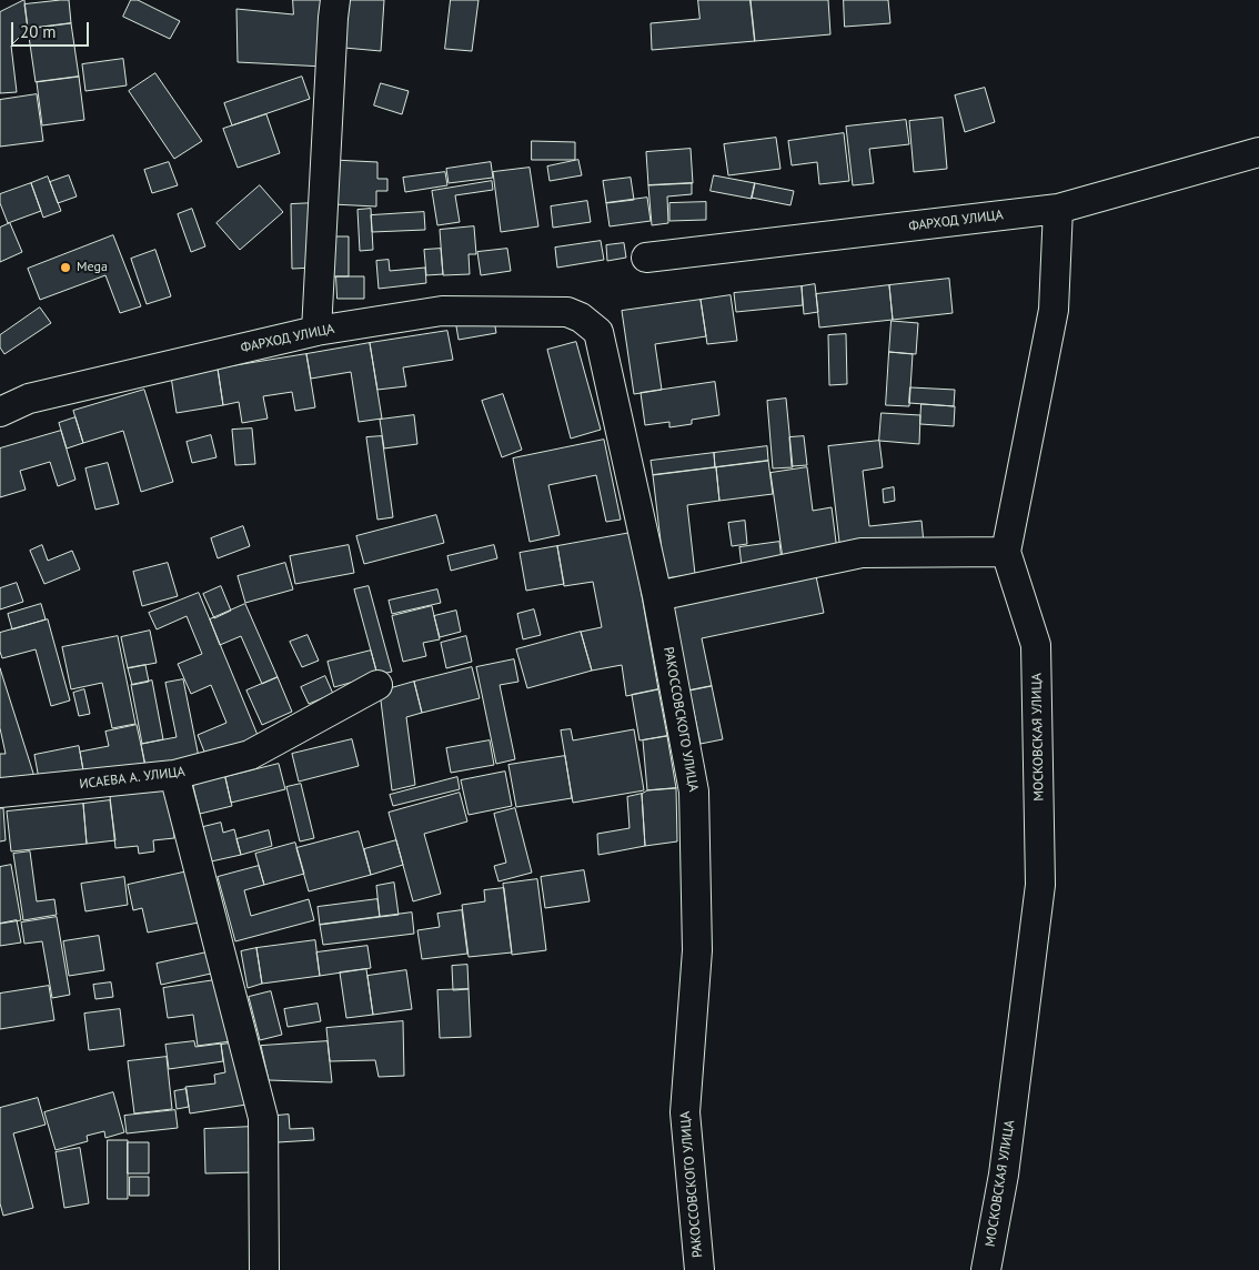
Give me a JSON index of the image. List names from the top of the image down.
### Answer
{
  "streets": {
    "street": [
      "ФАРХОД УЛИЦА",
      "РАКОССОВСКОГО УЛИЦА",
      "МОСКОВСКАЯ УЛИЦА",
      "ИСАЕВА А. УЛИЦА"
    ]
  },
  "crossings": [
    ["ФАРХОД УЛИЦА", "РАКОССОВСКОГО УЛИЦА"],
    ["ФАРХОД УЛИЦА", "МОСКОВСКАЯ УЛИЦА"]
  ],
  "places": ["Mega"],
  "scale_bar": "20 m"
}
